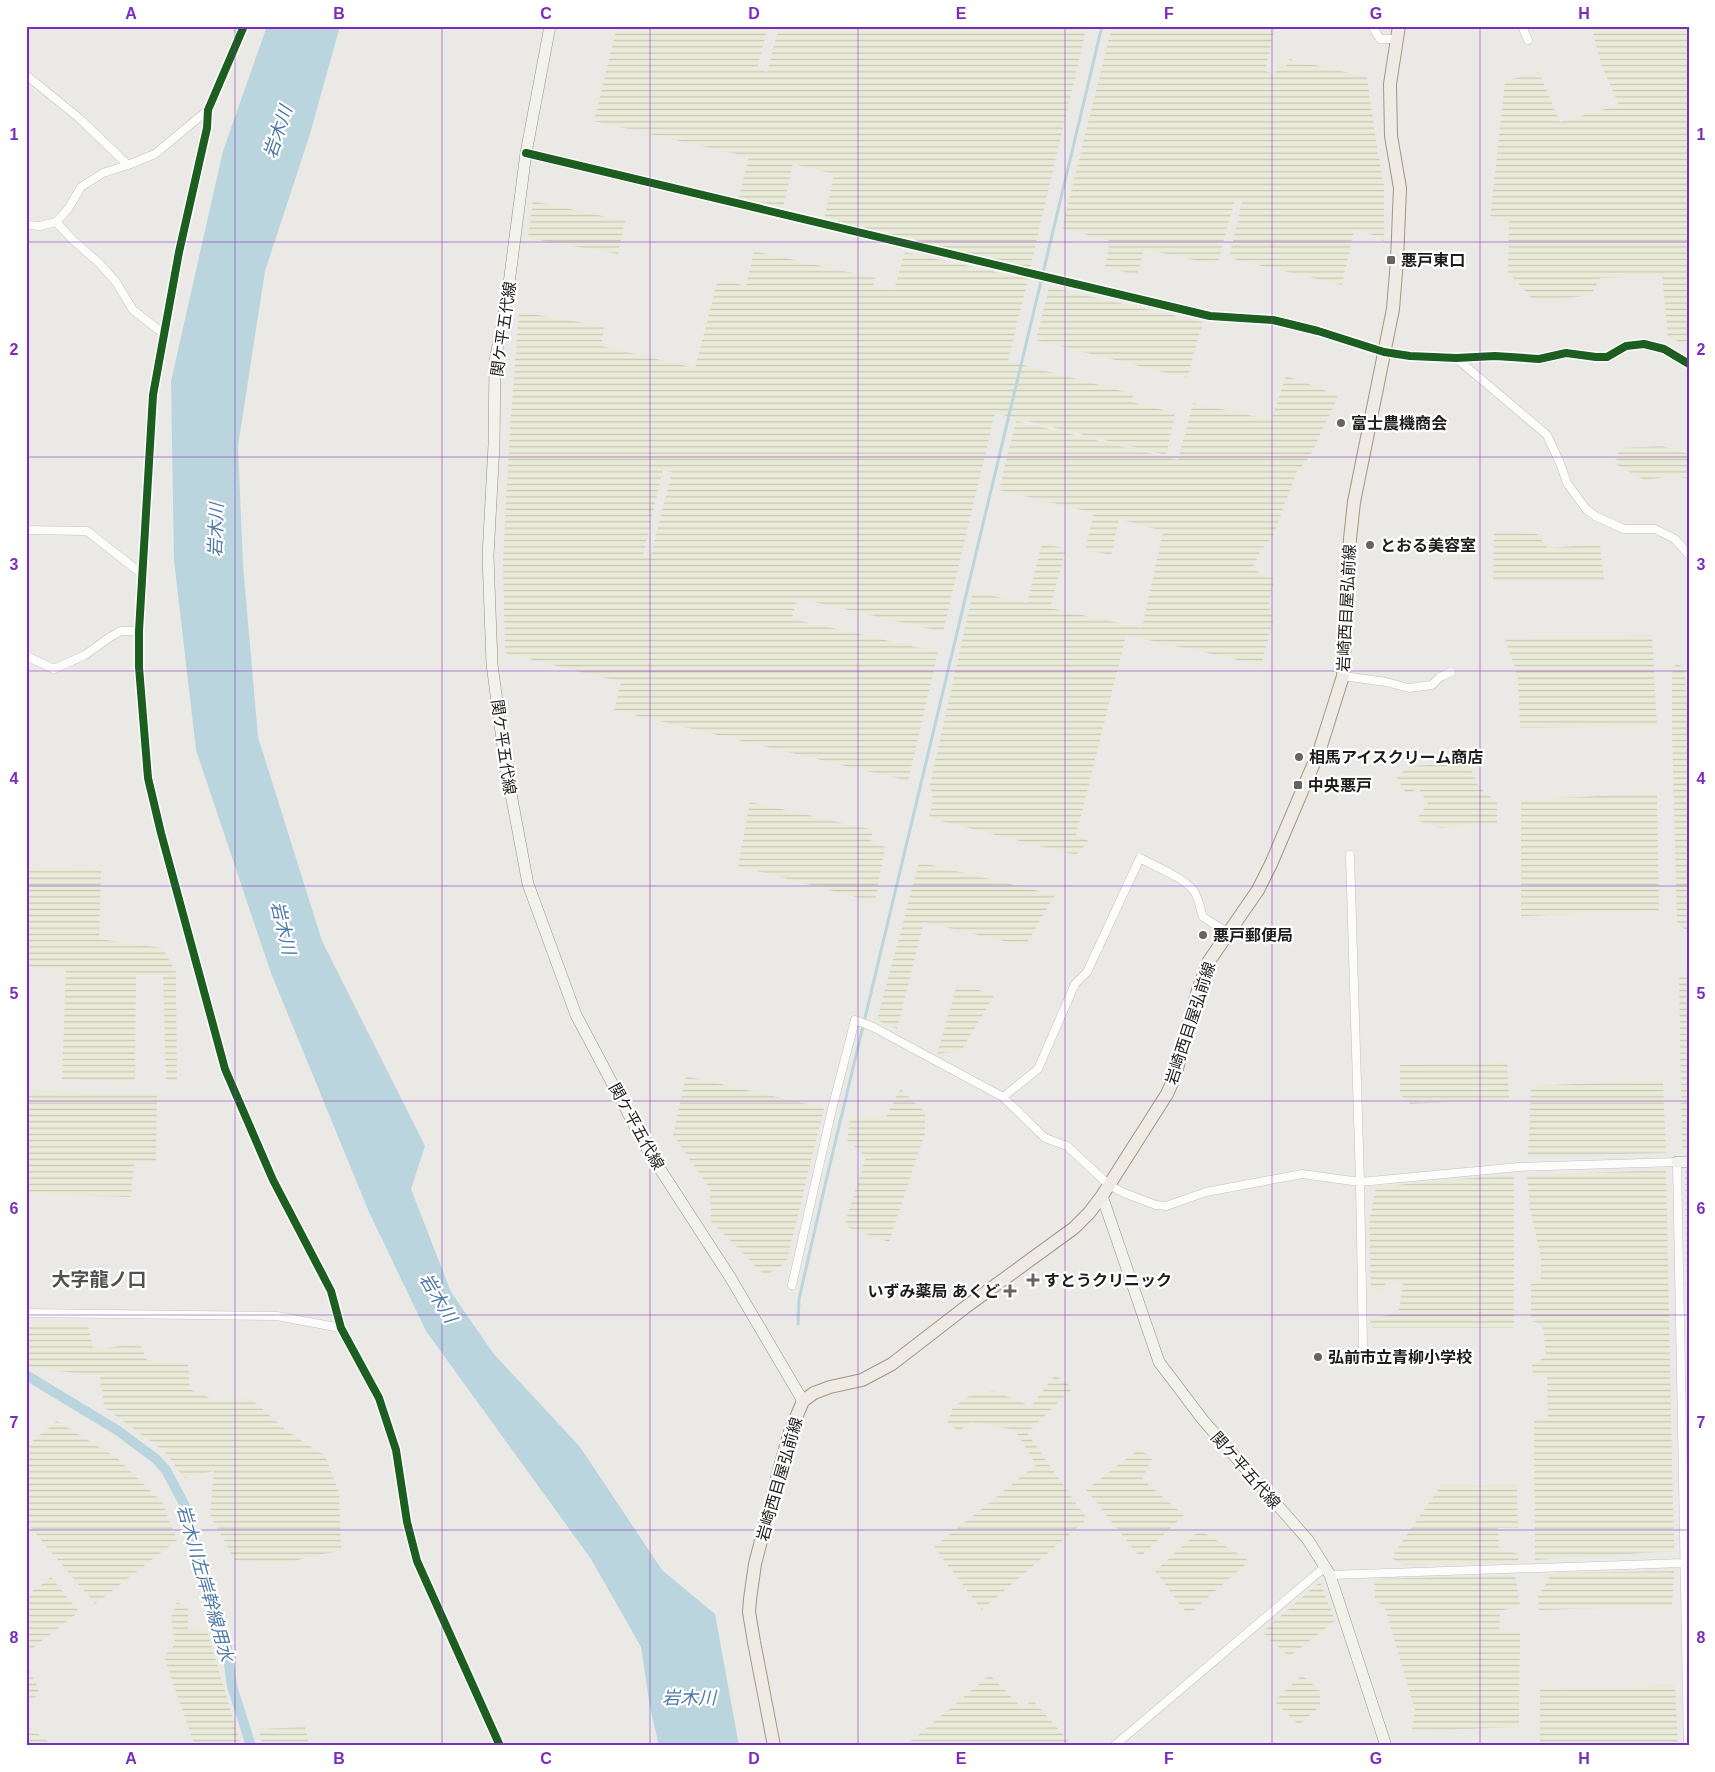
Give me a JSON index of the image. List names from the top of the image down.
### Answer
{
  "streets": {
    "main road": ["関ケ平五代線", "岩崎西目屋弘前線"]
  },
  "crossings": [
    ["関ケ平五代線", "岩崎西目屋弘前線"]
  ],
  "districts": ["大字龍ノ口"],
  "water": ["岩木川", "岩木川左岸幹線用水"],
  "places": {
    "transit": ["悪戸東口", "中央悪戸"],
    "other": [
      "富士農機商会",
      "とおる美容室",
      "相馬アイスクリーム商店",
      "悪戸郵便局",
      "弘前市立青柳小学校"
    ],
    "health": ["すとうクリニック", "いずみ薬局 あくど"]
  },
  "grid": {
    "columns": [
      "A",
      "B",
      "C",
      "D",
      "E",
      "F",
      "G",
      "H"
    ],
    "rows": [
      "1",
      "2",
      "3",
      "4",
      "5",
      "6",
      "7",
      "8"
    ]
  }
}
